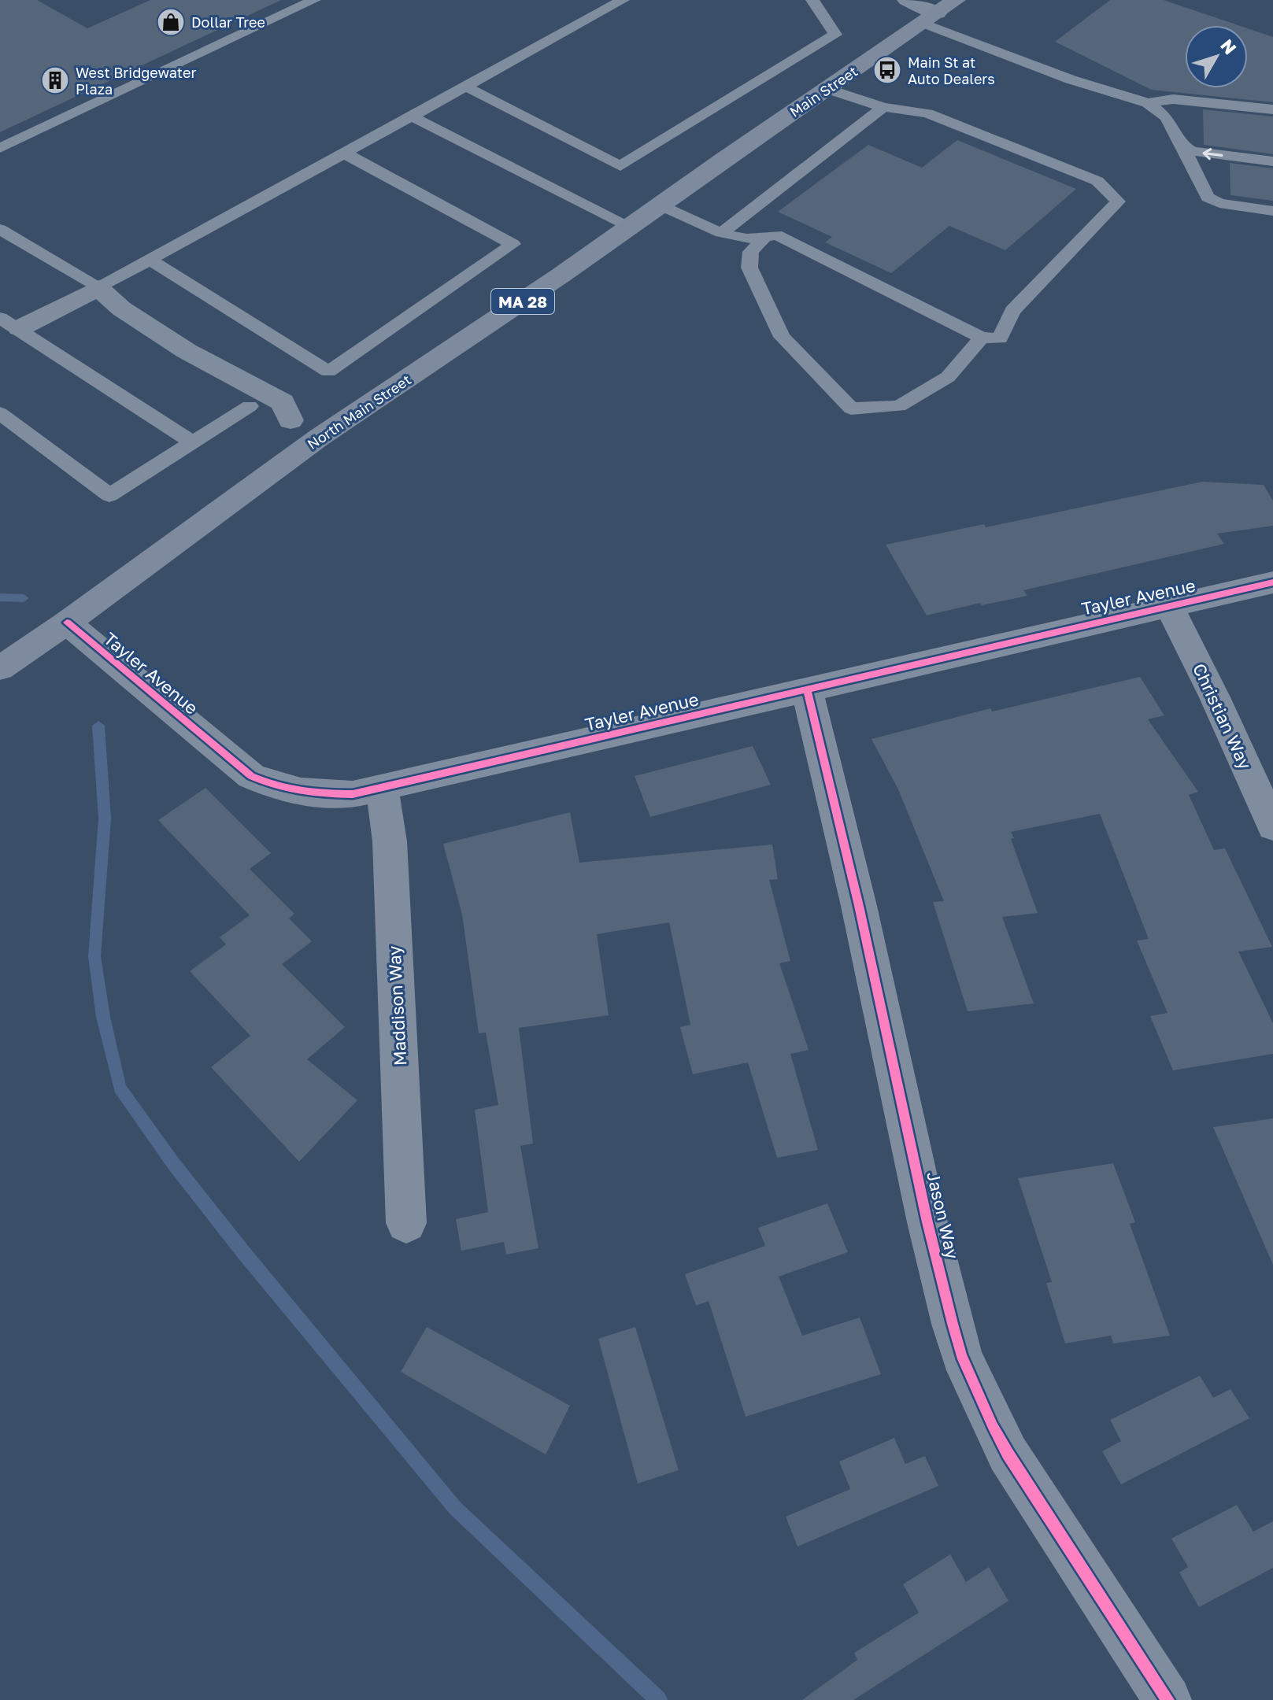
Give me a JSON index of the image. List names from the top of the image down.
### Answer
{
  "streets": {
    "main road": ["Main Street", "MA 28", "North Main Street"],
    "street": [
      "Tayler Avenue",
      "Christian Way",
      "Maddison Way",
      "Jason Way"
    ]
  },
  "crossings": [
    ["Main Street", "North Main Street"],
    ["North Main Street", "Tayler Avenue"],
    ["Tayler Avenue", "Christian Way"],
    ["Tayler Avenue", "Maddison Way"],
    ["Tayler Avenue", "Jason Way"]
  ],
  "places": {
    "shop": ["Dollar Tree"],
    "bus stop": ["Main St at Auto Dealers"],
    "building": ["West Bridgewater Plaza"]
  },
  "north": "top right"
}
